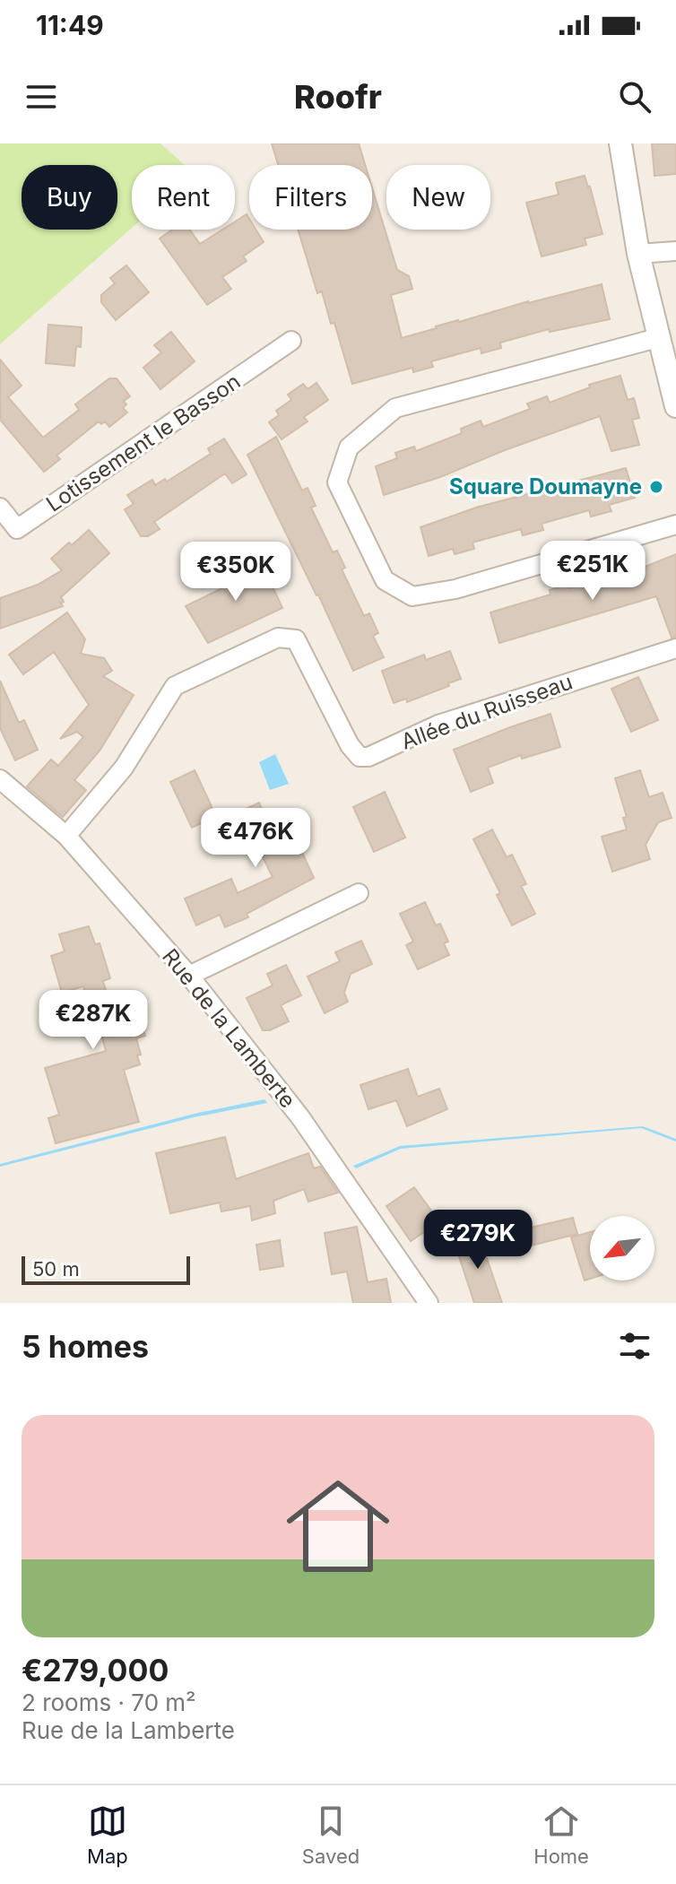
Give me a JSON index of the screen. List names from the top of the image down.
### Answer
{
  "streets": {
    "street": ["Lotissement le Basson", "Allée du Ruisseau", "Rue de la Lamberte"]
  },
  "crossings": [
    ["Allée du Ruisseau", "Rue de la Lamberte"]
  ],
  "places": ["Square Doumayne"],
  "scale_bar": "50 m",
  "north": "bottom left",
  "page": {
    "status": "11:49",
    "header": "Roofr",
    "chip": [
      "Buy",
      "Rent",
      "Filters",
      "New"
    ],
    "price": [
      "€251K",
      "€350K",
      "€476K",
      "€287K",
      "€279K"
    ],
    "scale": "50 m",
    "heading": "5 homes",
    "list": [
      {
        "name": "€279,000",
        "note": "2 rooms · 70 m² · Rue de la Lamberte"
      }
    ],
    "tabs": ["Map", "Saved", "Home"]
  }
}
